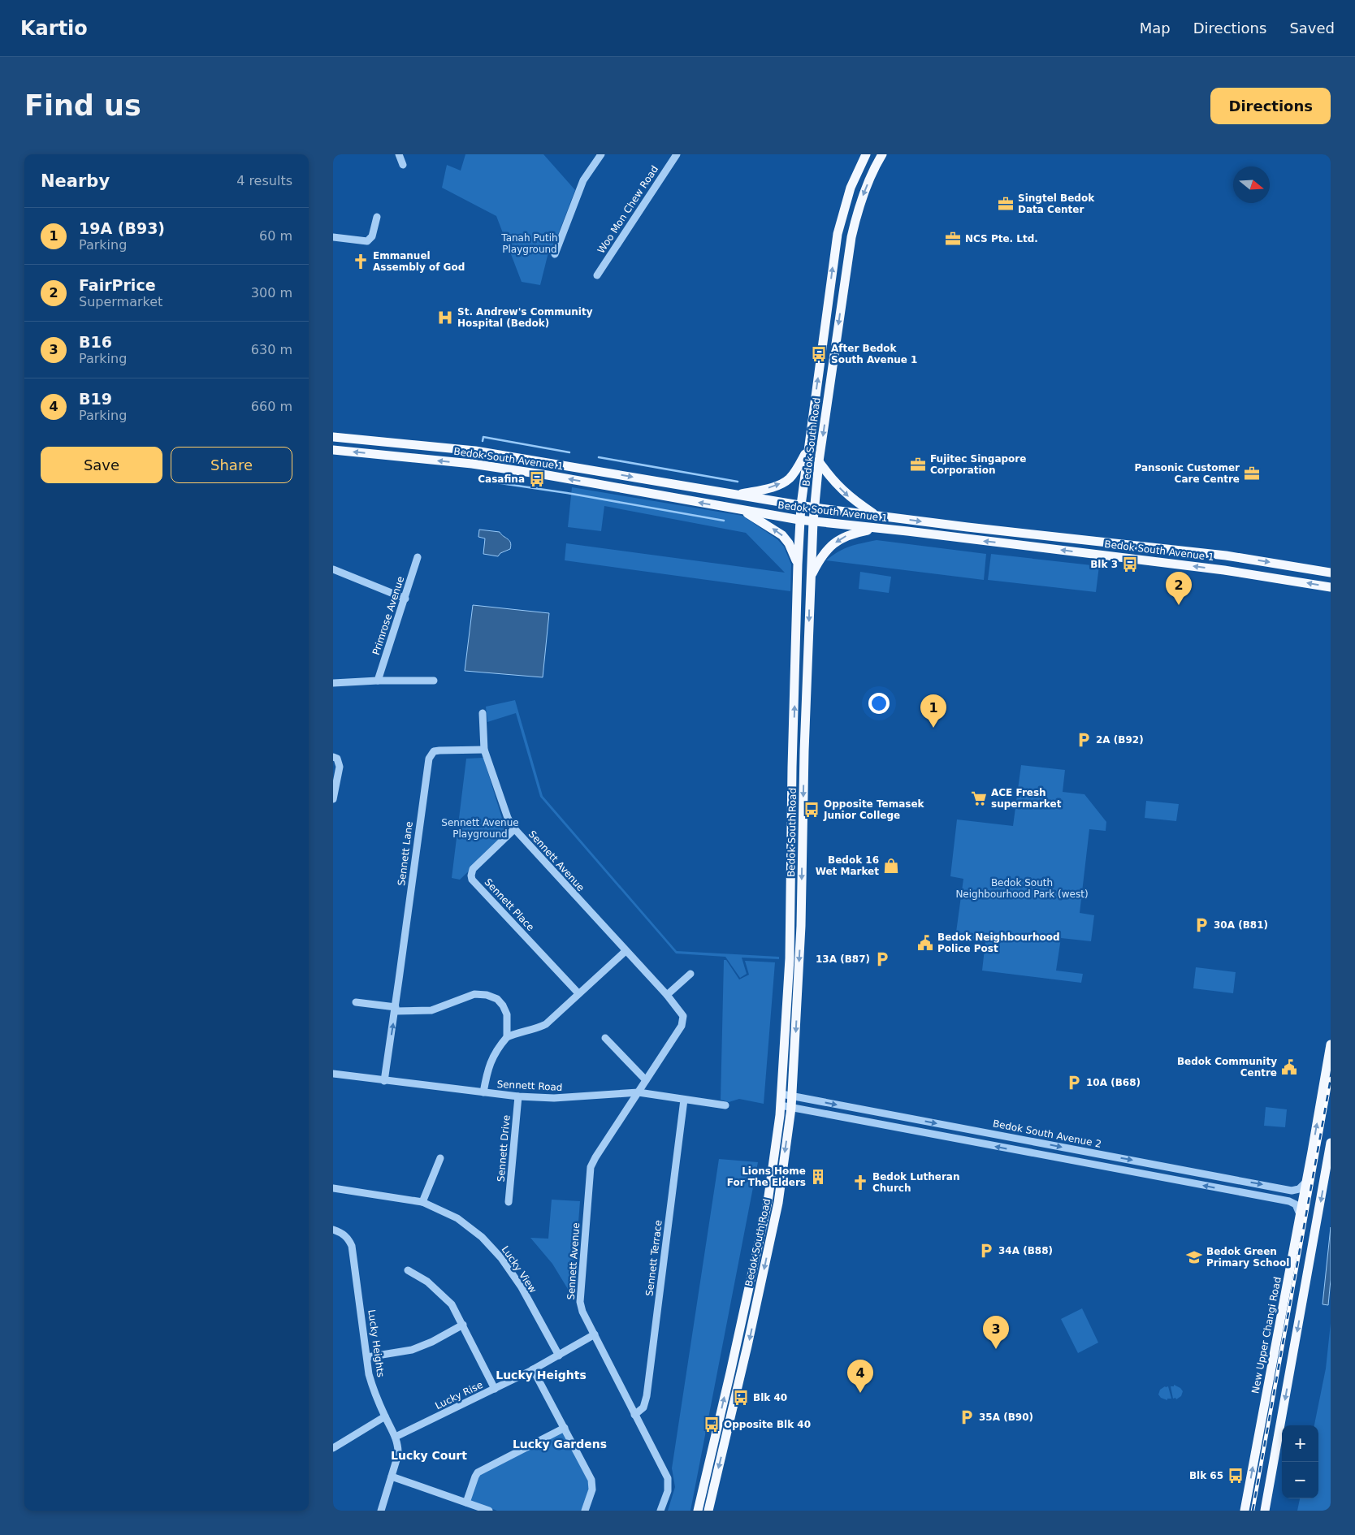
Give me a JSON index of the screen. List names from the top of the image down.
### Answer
{
  "streets": {
    "main road": ["Bedok South Road", "Bedok South Avenue 1", "New Upper Changi Road"],
    "street": [
      "Woo Mon Chew Road",
      "Primrose Avenue",
      "Sennett Lane",
      "Sennett Avenue",
      "Sennett Place",
      "Sennett Road",
      "Bedok South Avenue 2",
      "Sennett Drive",
      "Sennett Terrace",
      "Lucky View",
      "Lucky Heights",
      "Lucky Rise"
    ]
  },
  "crossings": [
    ["Bedok South Road", "Bedok South Avenue 1"],
    ["Bedok South Road", "Bedok South Avenue 2"],
    ["Sennett Lane", "Sennett Avenue"],
    ["Sennett Lane", "Sennett Road"],
    ["Sennett Avenue", "Sennett Place"],
    ["Sennett Avenue", "Sennett Road"],
    ["Sennett Avenue", "Sennett Terrace"],
    ["Sennett Avenue", "Lucky Rise"],
    ["Sennett Road", "Sennett Drive"],
    ["Sennett Road", "Sennett Terrace"],
    ["Bedok South Avenue 2", "New Upper Changi Road"],
    ["Lucky View", "Lucky Rise"],
    ["Lucky Heights", "Lucky Rise"]
  ],
  "districts": ["Lucky Heights", "Lucky Gardens", "Lucky Court"],
  "parks": ["Tanah Putih Playground", "Sennett Avenue Playground", "Bedok South Neighbourhood Park (west)"],
  "places": {
    "office": [
      "Singtel Bedok Data Center",
      "NCS Pte. Ltd.",
      "Fujitec Singapore Corporation",
      "Pansonic Customer Care Centre"
    ],
    "church": ["Emmanuel Assembly of God", "Bedok Lutheran Church"],
    "hospital": ["St. Andrew's Community Hospital (Bedok)"],
    "bus stop": [
      "After Bedok South Avenue 1",
      "Casafina",
      "Blk 3",
      "Opposite Temasek Junior College",
      "Blk 40",
      "Opposite Blk 40",
      "Blk 65"
    ],
    "parking": [
      "2A (B92)",
      "30A (B81)",
      "13A (B87)",
      "10A (B68)",
      "34A (B88)",
      "35A (B90)"
    ],
    "supermarket": ["ACE Fresh supermarket"],
    "shop": ["Bedok 16 Wet Market"],
    "public building": ["Bedok Neighbourhood Police Post", "Bedok Community Centre"],
    "building": ["Lions Home For The Elders"],
    "school or university": ["Bedok Green Primary School"]
  },
  "north": "right",
  "page": {
    "header": "Kartio",
    "nav": ["Map", "Directions", "Saved"],
    "buttons": [
      "Directions",
      ["Save", "Share"]
    ],
    "title": "Find us",
    "heading": ["Nearby", "4 results"],
    "list": [
      {
        "mark": "1",
        "name": "19A (B93)",
        "note": "Parking",
        "value": "60 m"
      },
      {
        "mark": "2",
        "name": "FairPrice",
        "note": "Supermarket",
        "value": "300 m"
      },
      {
        "mark": "3",
        "name": "B16",
        "note": "Parking",
        "value": "630 m"
      },
      {
        "mark": "4",
        "name": "B19",
        "note": "Parking",
        "value": "660 m"
      }
    ],
    "pins": [
      "2",
      "1",
      "3",
      "4"
    ],
    "map_buttons": ["+", "−"]
  }
}
